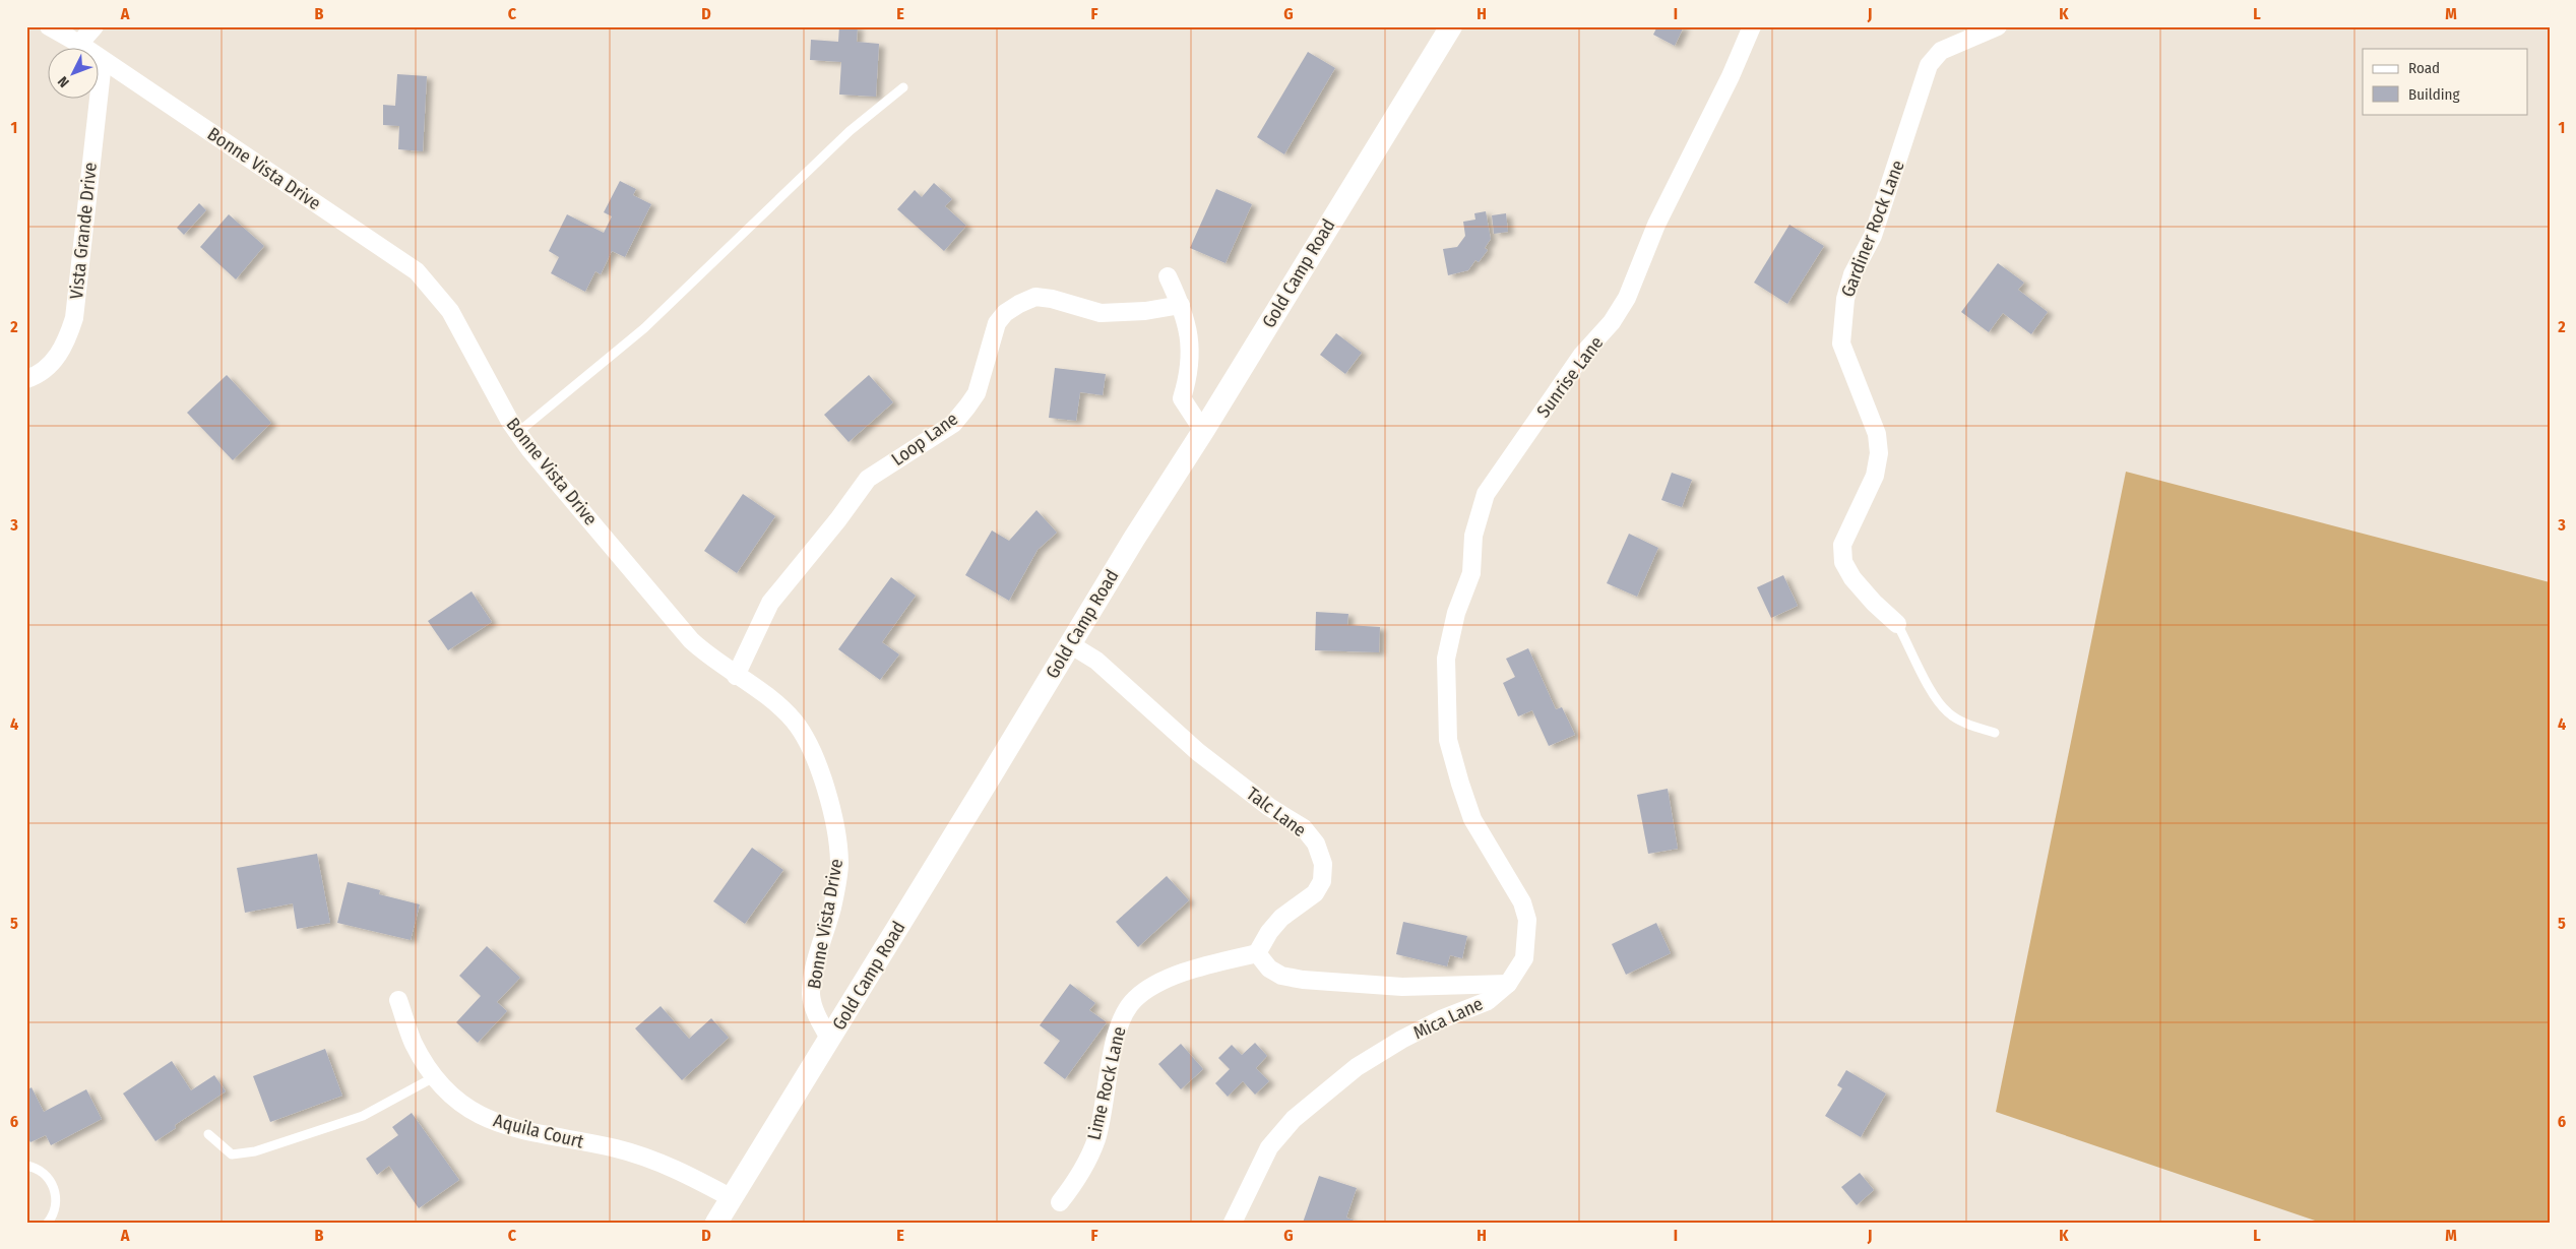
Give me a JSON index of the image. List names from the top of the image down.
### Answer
{
  "streets": {
    "street": [
      "Bonne Vista Drive",
      "Gardiner Rock Lane",
      "Vista Grande Drive",
      "Gold Camp Road",
      "Sunrise Lane",
      "Loop Lane",
      "Talc Lane",
      "Mica Lane",
      "Lime Rock Lane",
      "Aquila Court"
    ]
  },
  "crossings": [
    ["Bonne Vista Drive", "Vista Grande Drive"],
    ["Bonne Vista Drive", "Gold Camp Road"],
    ["Bonne Vista Drive", "Loop Lane"],
    ["Gold Camp Road", "Talc Lane"],
    ["Gold Camp Road", "Aquila Court"],
    ["Sunrise Lane", "Mica Lane"],
    ["Talc Lane", "Lime Rock Lane"]
  ],
  "legend": ["Road", "Building"],
  "north": "bottom left",
  "grid": {
    "columns": [
      "A",
      "B",
      "C",
      "D",
      "E",
      "F",
      "G",
      "H",
      "I",
      "J",
      "K",
      "L",
      "M"
    ],
    "rows": [
      "1",
      "2",
      "3",
      "4",
      "5",
      "6"
    ]
  }
}
